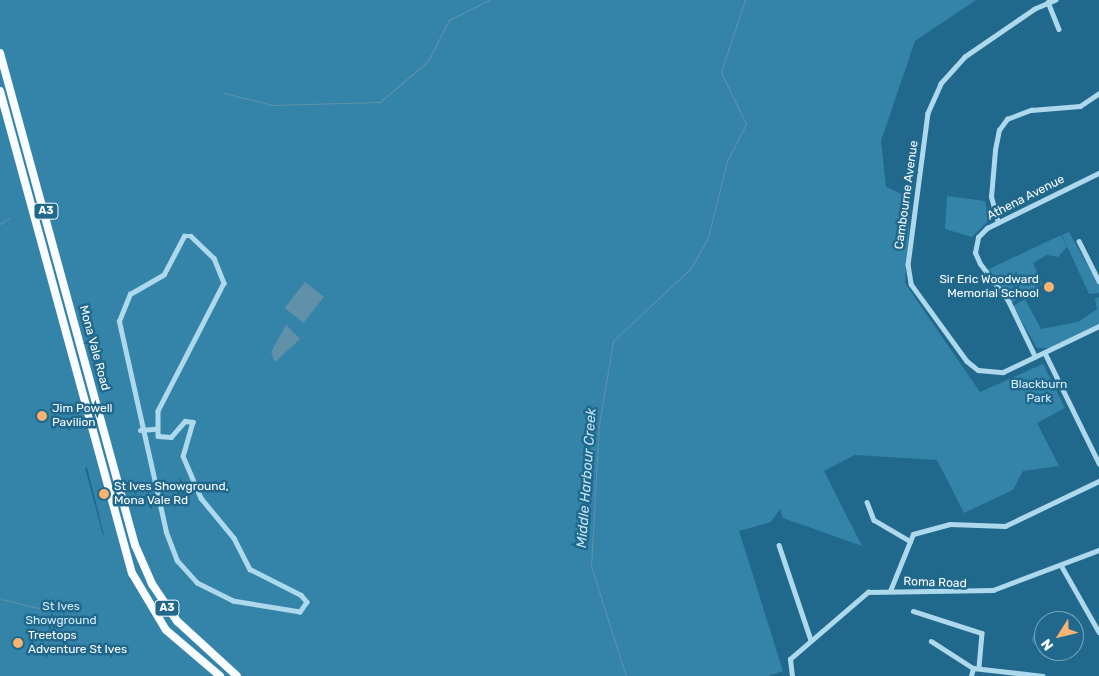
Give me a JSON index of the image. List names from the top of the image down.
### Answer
{
  "streets": {
    "highway": ["A3", "Mona Vale Road"],
    "street": ["Cambourne Avenue", "Athena Avenue", "Roma Road"]
  },
  "crossings": [
    ["Cambourne Avenue", "Athena Avenue"]
  ],
  "water": ["Middle Harbour Creek"],
  "parks": ["Blackburn Park", "St Ives Showground"],
  "places": [
    "Sir Eric Woodward Memorial School",
    "Jim Powell Pavilion",
    "St Ives Showground, Mona Vale Rd",
    "Treetops Adventure St Ives"
  ],
  "north": "bottom left"
}
